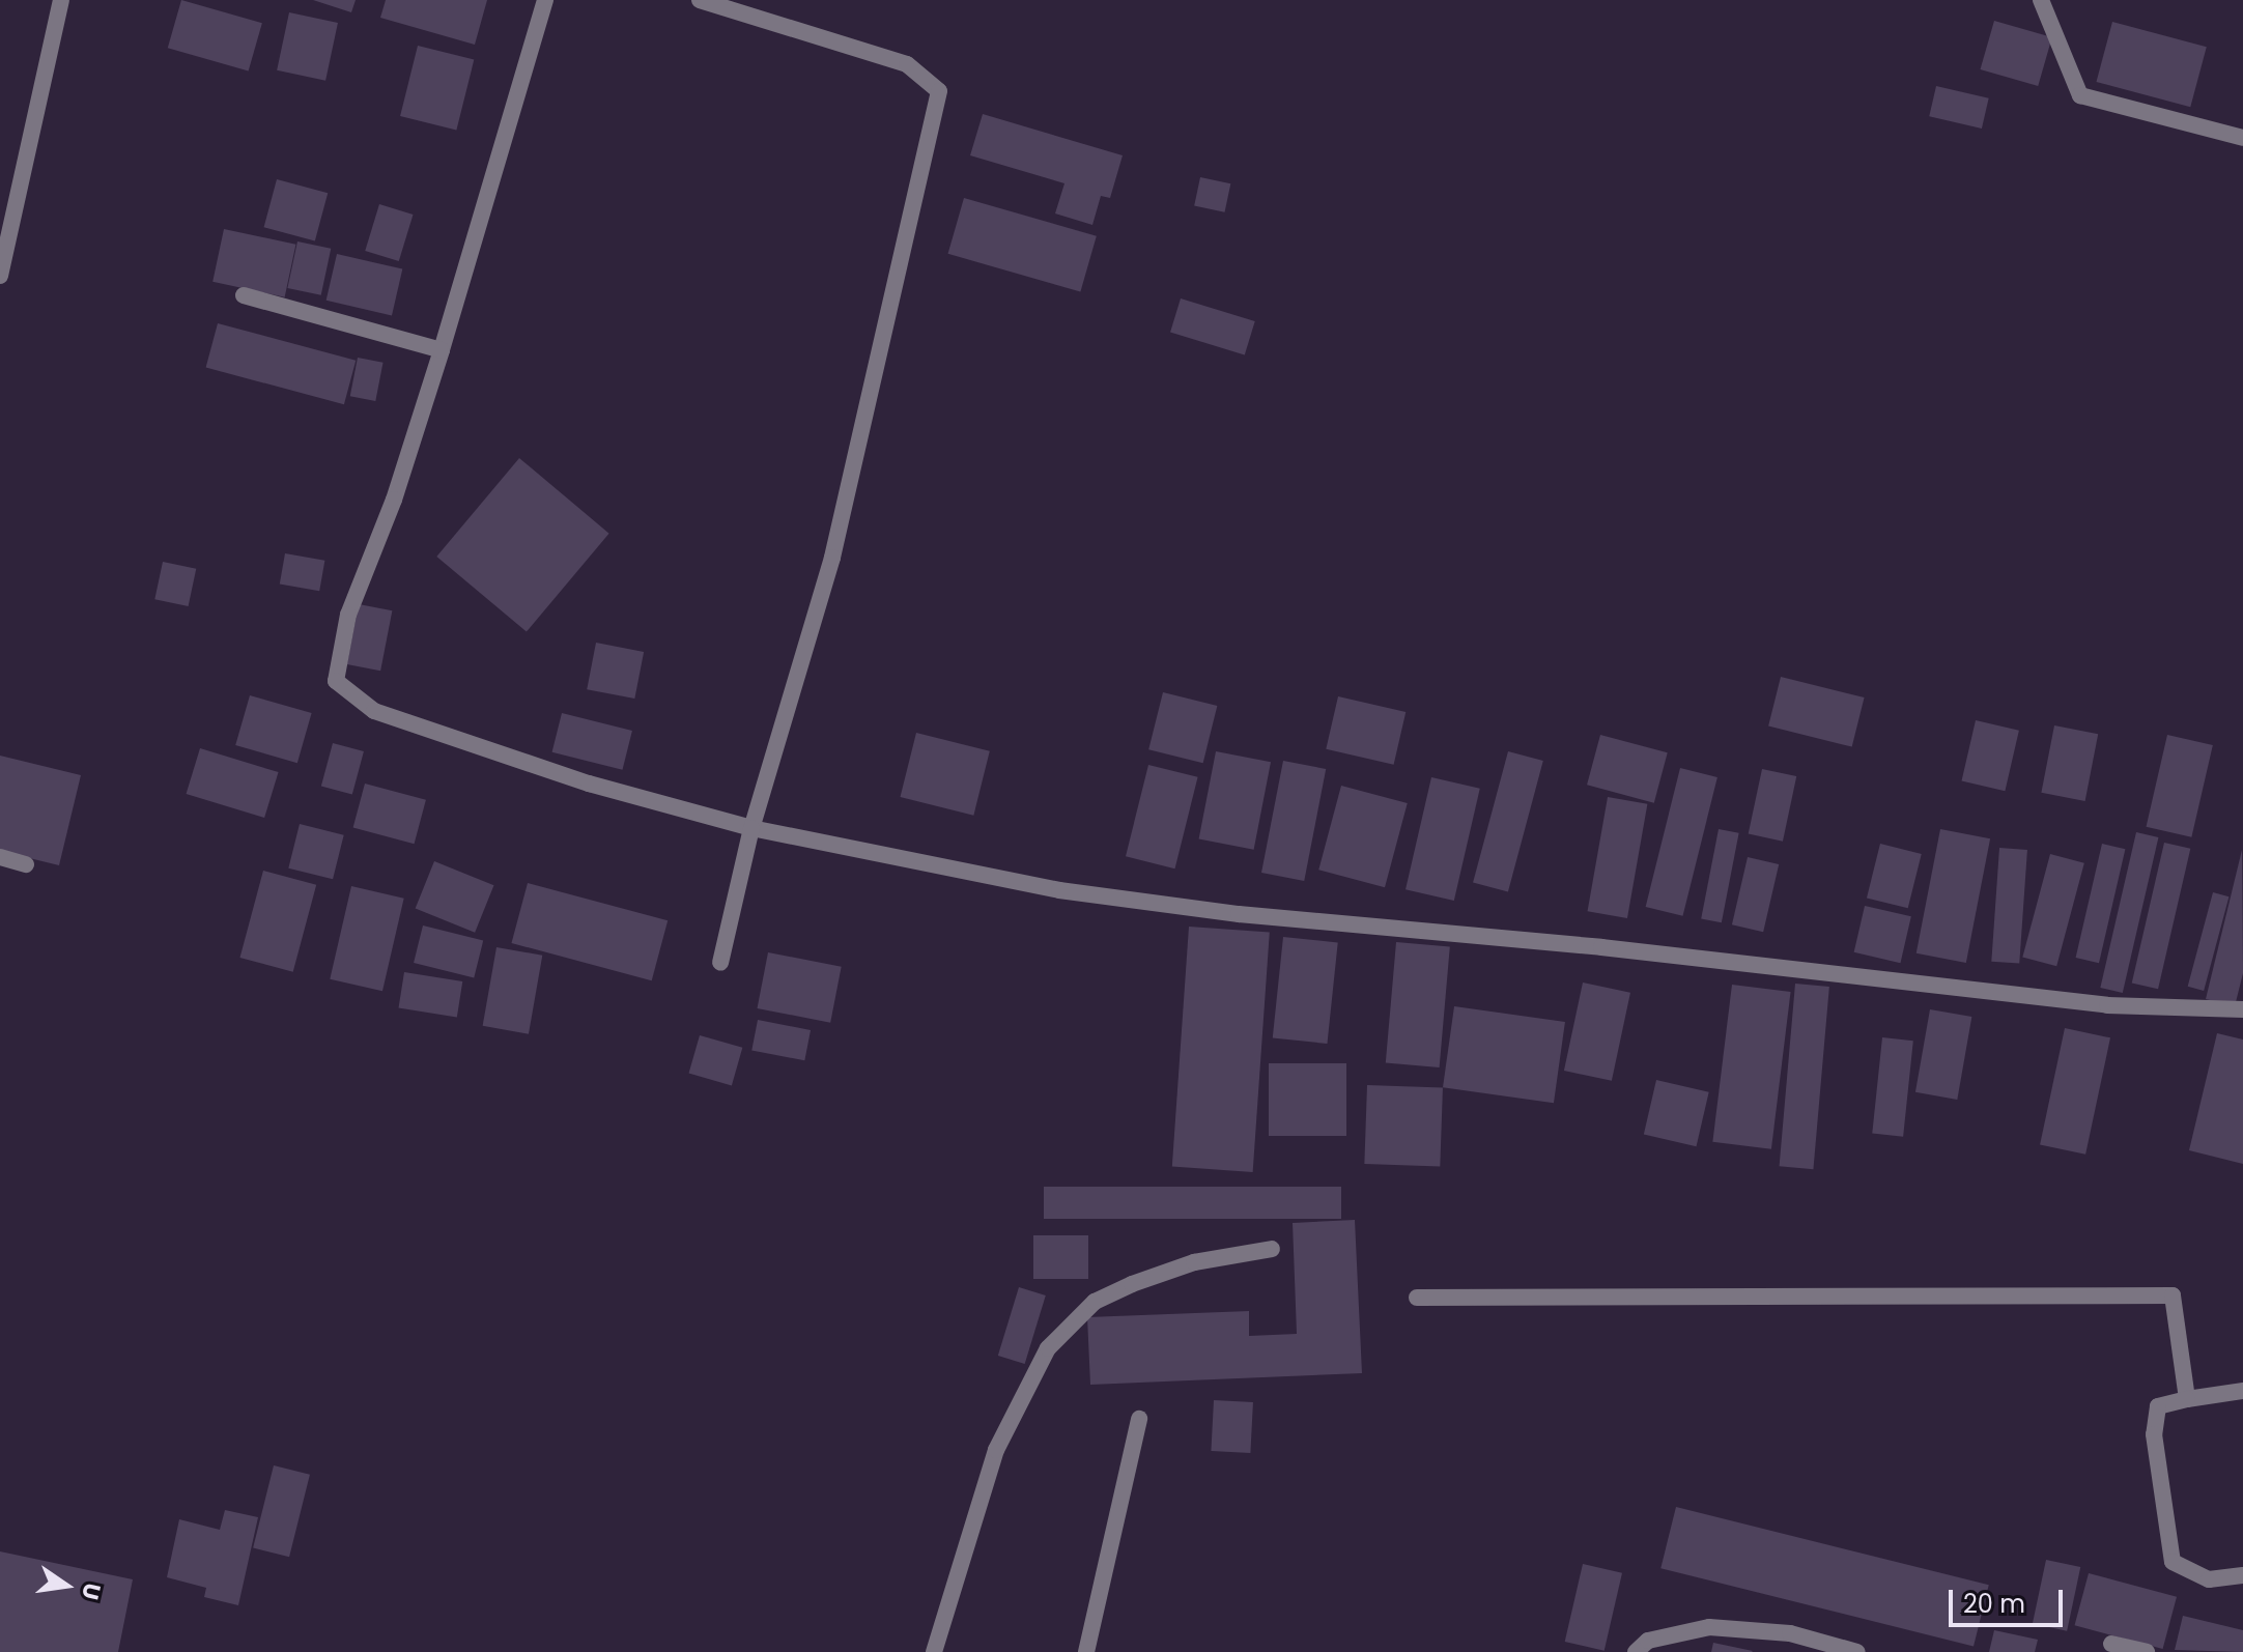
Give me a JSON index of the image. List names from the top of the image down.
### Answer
{
  "scale_bar": "20 m",
  "north": "right"
}
